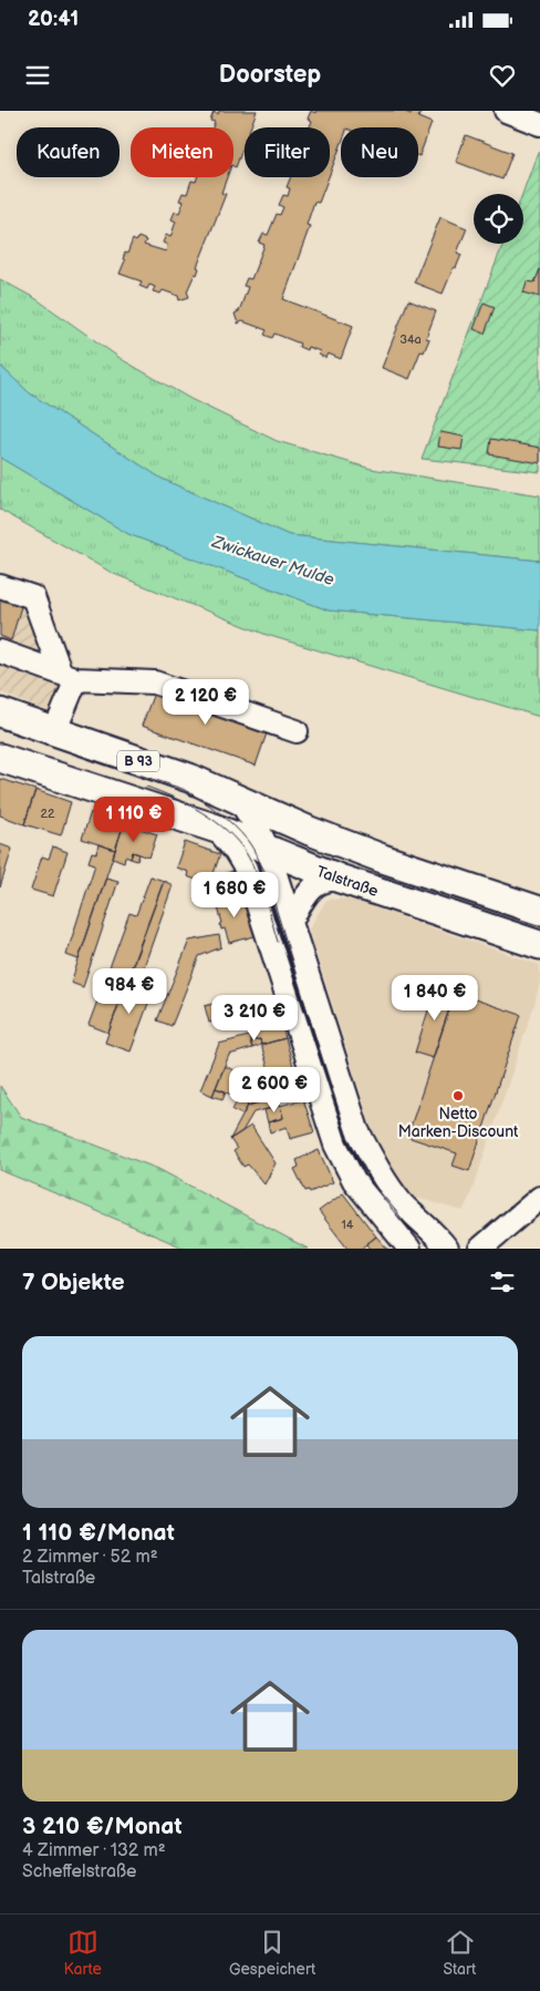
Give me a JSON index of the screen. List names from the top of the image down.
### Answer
{
  "streets": {
    "main road": ["B 93", "Talstraße"]
  },
  "water": ["Zwickauer Mulde"],
  "places": ["Netto Marken-Discount"],
  "house_numbers": ["34a", "22", "14"],
  "page": {
    "status": "20:41",
    "header": "Doorstep",
    "chip": [
      "Kaufen",
      "Mieten",
      "Filter",
      "Neu"
    ],
    "price": [
      "2 120 €",
      "1 110 €",
      "1 680 €",
      "984 €",
      "1 840 €",
      "3 210 €",
      "2 600 €"
    ],
    "heading": "7 Objekte",
    "list": [
      {
        "name": "1 110 €/Monat",
        "note": "2 Zimmer · 52 m² · Talstraße"
      },
      {
        "name": "3 210 €/Monat",
        "note": "4 Zimmer · 132 m² · Scheffelstraße"
      }
    ],
    "tabs": ["Karte", "Gespeichert", "Start"]
  }
}
